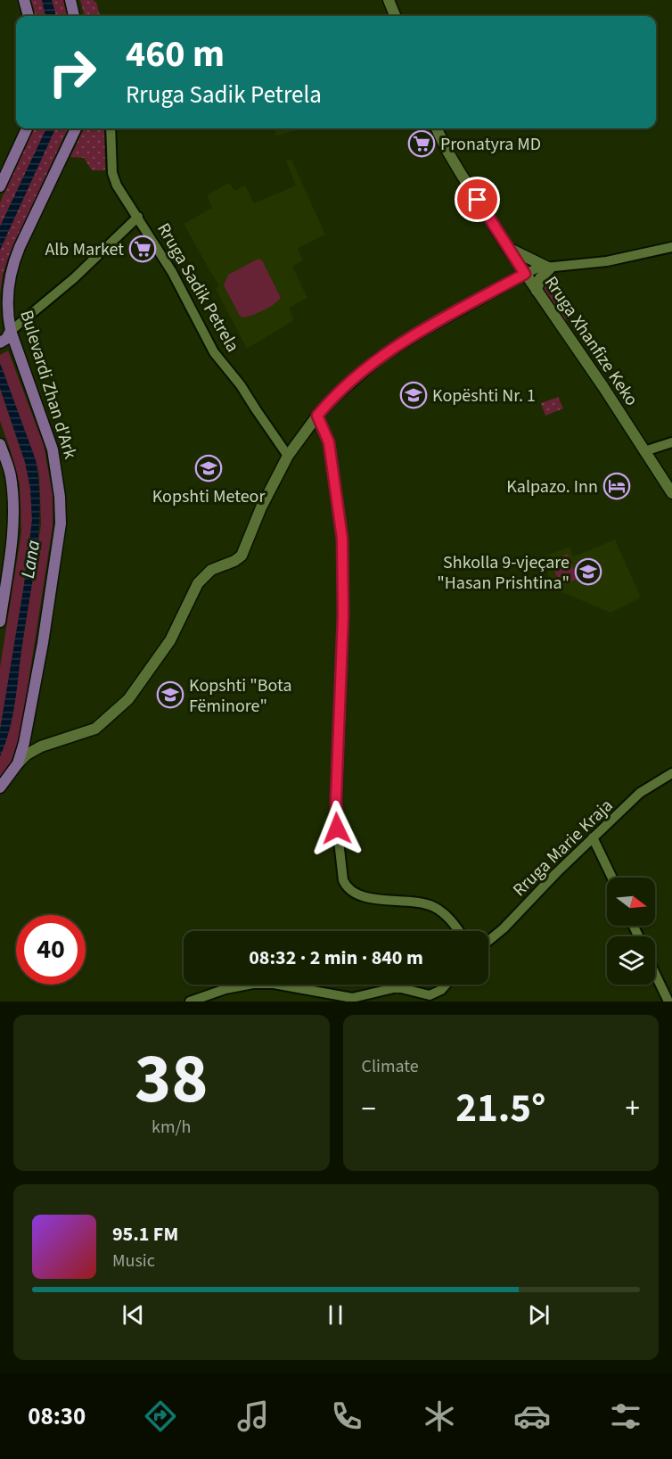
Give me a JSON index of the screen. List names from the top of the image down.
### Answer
{
  "streets": {
    "main road": ["Rruga Xhanfize Keko", "Bulevardi Zhan d'Ark"],
    "street": ["Rruga Sadik Petrela", "Rruga Marie Kraja"]
  },
  "water": ["Lana"],
  "places": {
    "supermarket": ["Pronatyra MD", "Alb Market"],
    "school or university": [
      "Kopështi Nr. 1",
      "Kopshti Meteor",
      "Shkolla 9-vjeçare \"Hasan Prishtina\"",
      "Kopshti \"Bota Fëminore\""
    ],
    "hotel": ["Kalpazo. Inn"]
  },
  "north": "right",
  "page": {
    "turn": ["460 m", "Rruga Sadik Petrela"],
    "limit": "40",
    "trip": "08:32 · 2 min · 840 m",
    "tile": [
      ["38", "km/h"],
      "Climate"
    ],
    "heat": ["−", "21.5°", "+"],
    "song": ["95.1 FM", "Music"],
    "tabs": "08:30"
  }
}
